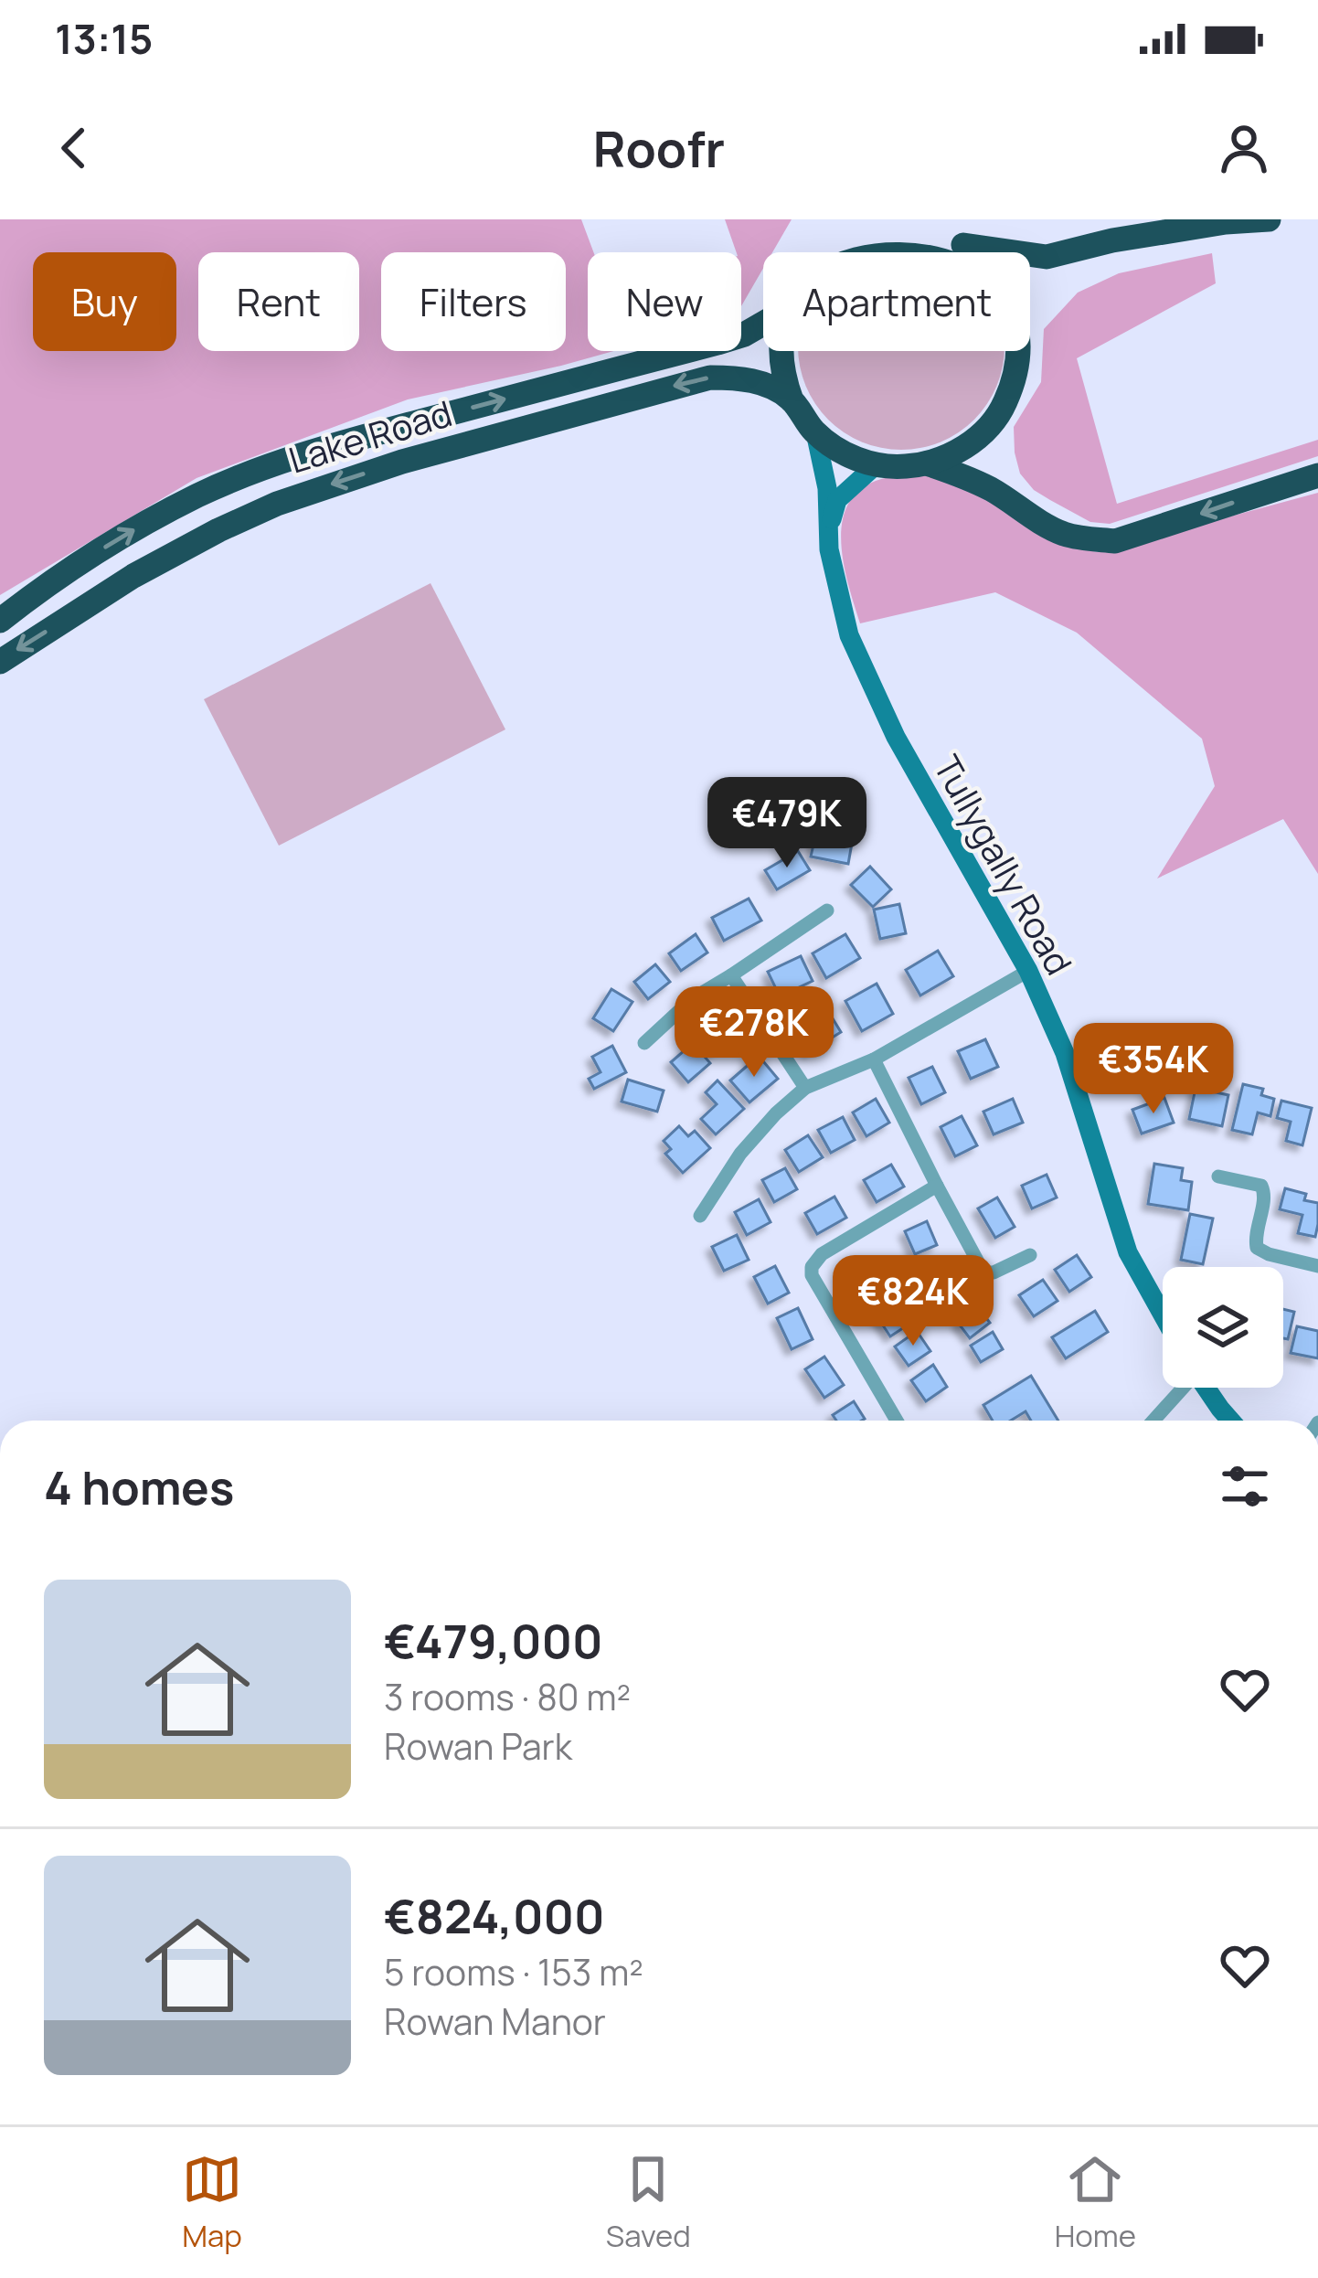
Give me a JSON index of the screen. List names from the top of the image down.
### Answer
{
  "streets": {
    "highway": ["Lake Road"],
    "street": ["Tullygally Road"]
  },
  "page": {
    "status": "13:15",
    "header": "Roofr",
    "chip": [
      "Buy",
      "Rent",
      "Filters",
      "New",
      "Apartment"
    ],
    "price": [
      "€479K",
      "€278K",
      "€354K",
      "€824K"
    ],
    "heading": "4 homes",
    "list": [
      {
        "name": "€479,000",
        "note": "3 rooms · 80 m² · Rowan Park"
      },
      {
        "name": "€824,000",
        "note": "5 rooms · 153 m² · Rowan Manor"
      }
    ],
    "tabs": ["Map", "Saved", "Home"]
  }
}
